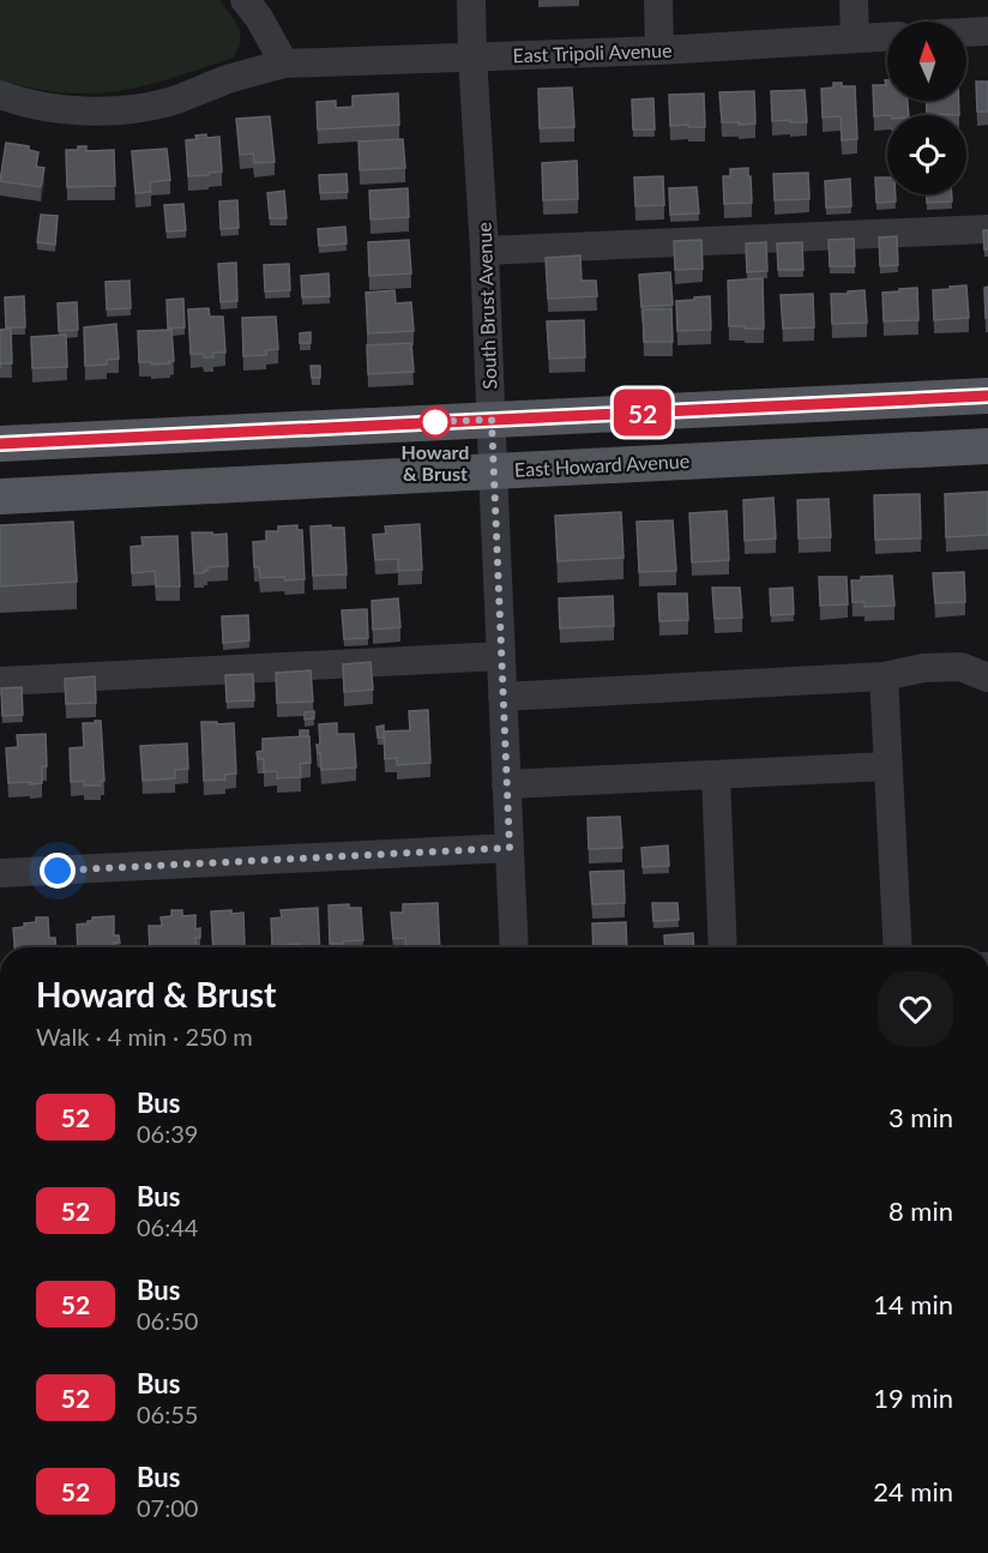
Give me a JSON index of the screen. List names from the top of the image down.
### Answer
{
  "streets": {
    "main road": ["East Howard Avenue"],
    "street": ["East Tripoli Avenue", "South Brust Avenue"]
  },
  "crossings": [
    ["East Tripoli Avenue", "South Brust Avenue"],
    ["South Brust Avenue", "East Howard Avenue"]
  ],
  "places": ["Howard & Brust"],
  "lines": ["bus line 52"],
  "north": "top",
  "page": {
    "on_map": "52",
    "heading": ["Howard & Brust", "Walk · 4 min · 250 m"],
    "list": [
      {
        "mark": "52",
        "name": "Bus",
        "note": "06:39",
        "value": "3 min"
      },
      {
        "mark": "52",
        "name": "Bus",
        "note": "06:44",
        "value": "8 min"
      },
      {
        "mark": "52",
        "name": "Bus",
        "note": "06:50",
        "value": "14 min"
      },
      {
        "mark": "52",
        "name": "Bus",
        "note": "06:55",
        "value": "19 min"
      },
      {
        "mark": "52",
        "name": "Bus",
        "note": "07:00",
        "value": "24 min"
      }
    ]
  }
}
